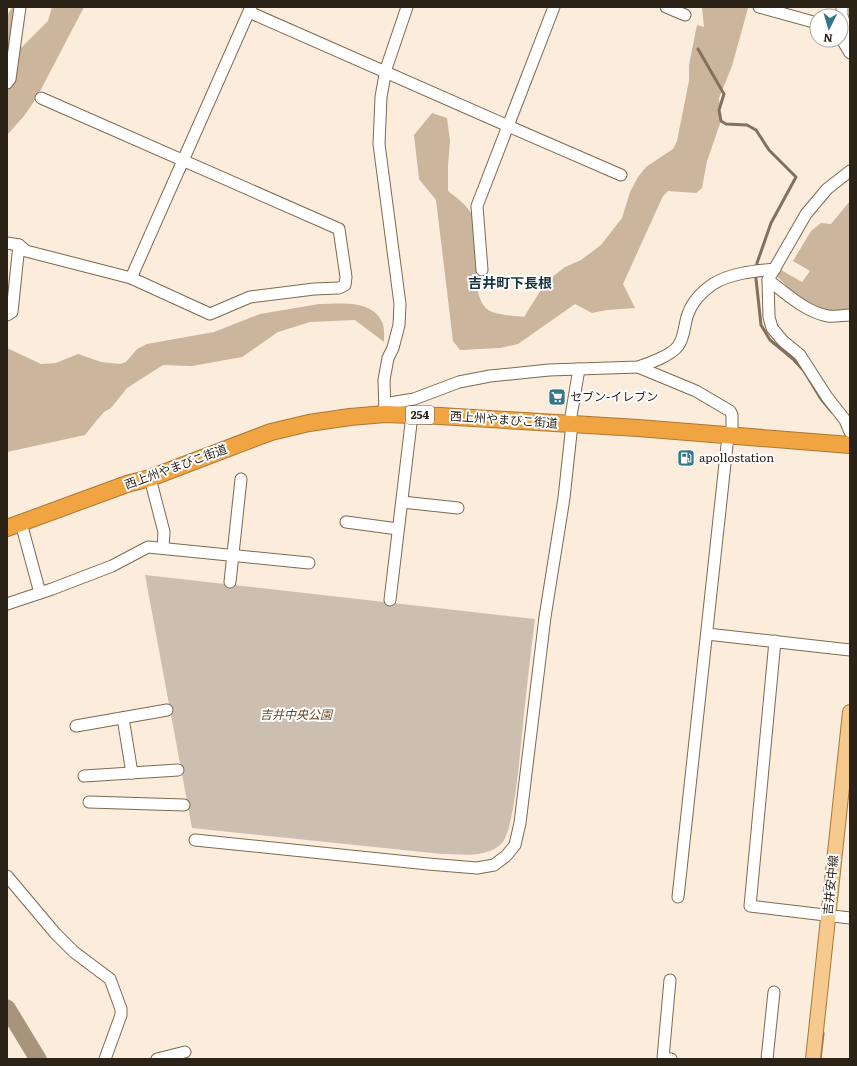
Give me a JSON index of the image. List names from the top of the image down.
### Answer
{
  "streets": {
    "highway": ["254", "西上州やまびこ街道"],
    "main road": ["吉井安中線"]
  },
  "districts": ["吉井町下長根"],
  "parks": ["吉井中央公園"],
  "places": {
    "supermarket": ["セブン-イレブン"],
    "fuel station": ["apollostation"]
  },
  "north": "bottom"
}
